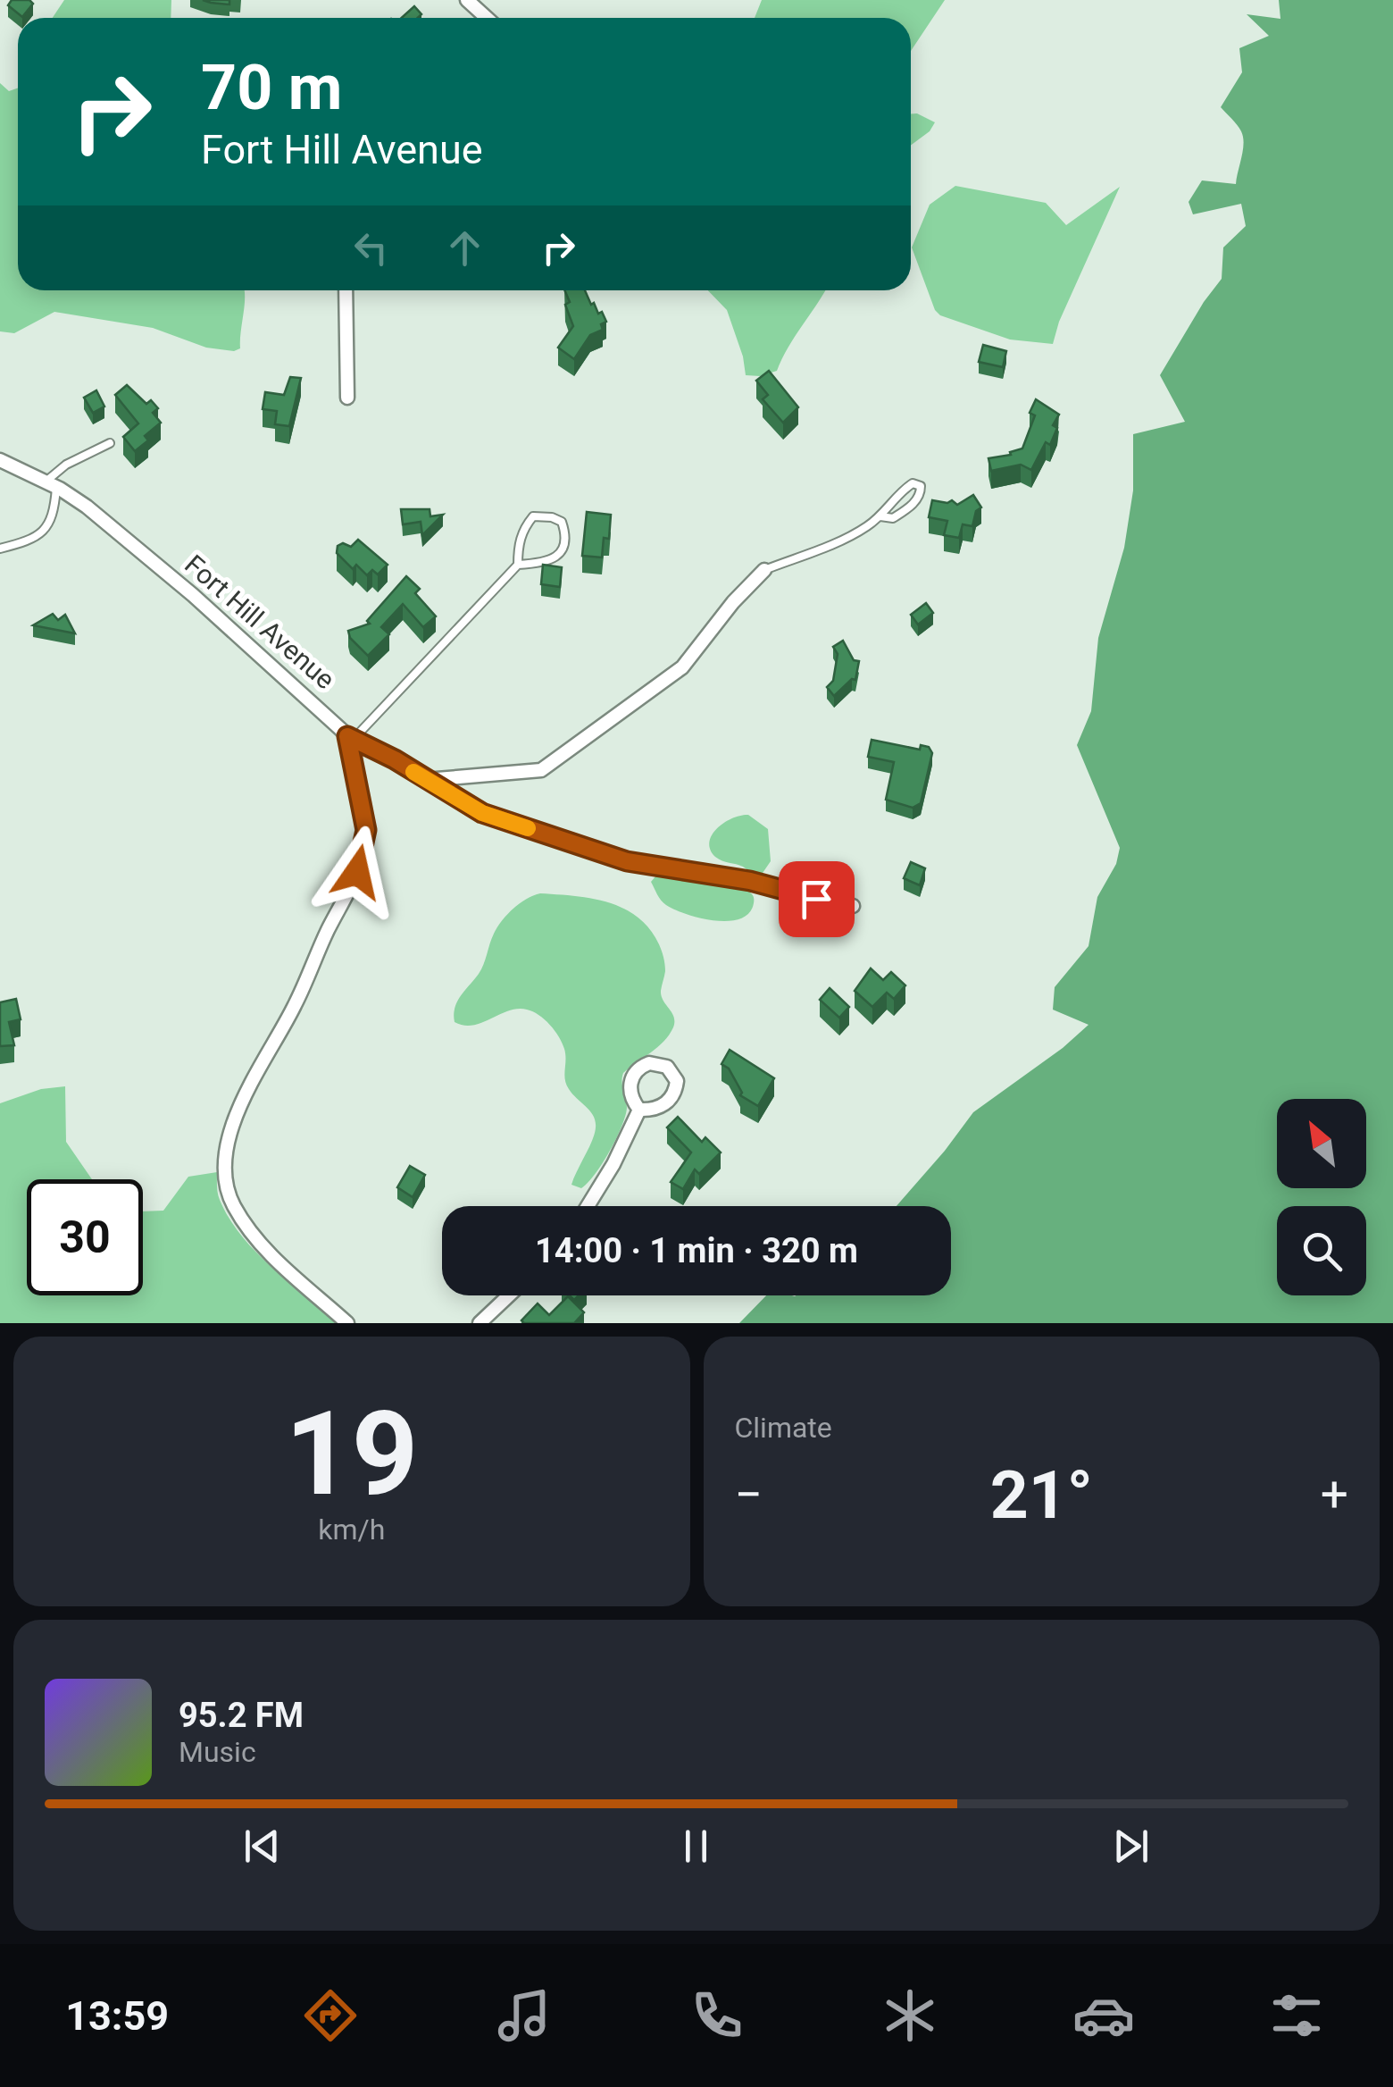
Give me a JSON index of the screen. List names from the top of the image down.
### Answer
{
  "streets": {
    "street": ["Fort Hill Avenue"]
  },
  "north": "top left",
  "page": {
    "turn": ["70 m", "Fort Hill Avenue"],
    "limit": "30",
    "trip": "14:00 · 1 min · 320 m",
    "tile": [
      ["19", "km/h"],
      "Climate"
    ],
    "heat": ["−", "21°", "+"],
    "song": ["95.2 FM", "Music"],
    "tabs": "13:59"
  }
}
